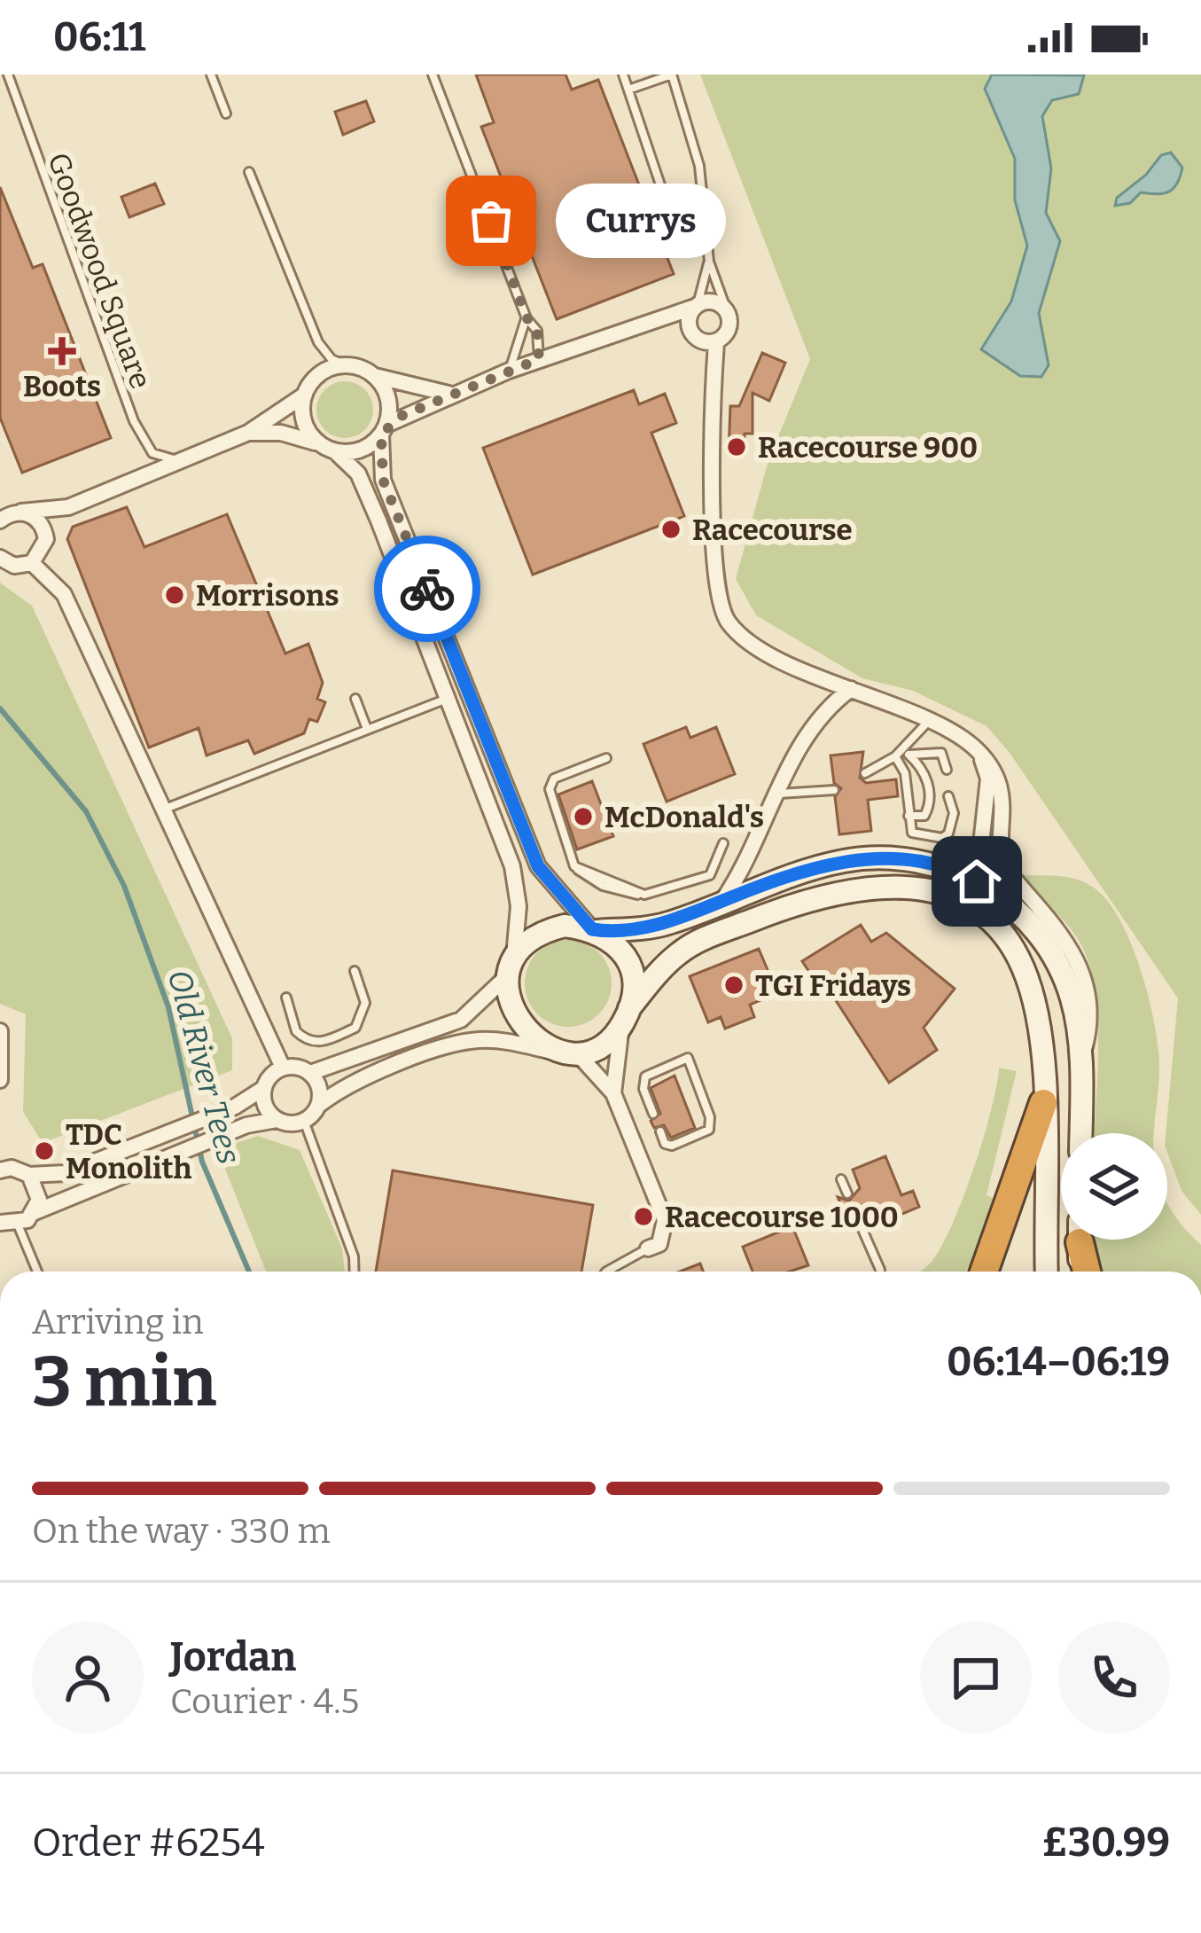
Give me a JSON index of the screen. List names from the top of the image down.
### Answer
{
  "streets": {
    "lane": ["Goodwood Square"]
  },
  "water": ["Old River Tees"],
  "places": {
    "other": [
      "Currys",
      "Racecourse 900",
      "Racecourse",
      "Morrisons",
      "McDonald's",
      "TGI Fridays",
      "TDC Monolith",
      "Racecourse 1000"
    ],
    "health": ["Boots"]
  },
  "page": {
    "status": "06:11",
    "bubble": "Currys",
    "heading": ["3 min", "Arriving in", "06:14–06:19"],
    "panel": [
      "Jordan",
      "Courier · 4.5",
      "Order #6254",
      "£30.99"
    ],
    "bar": "On the way · 330 m"
  }
}
